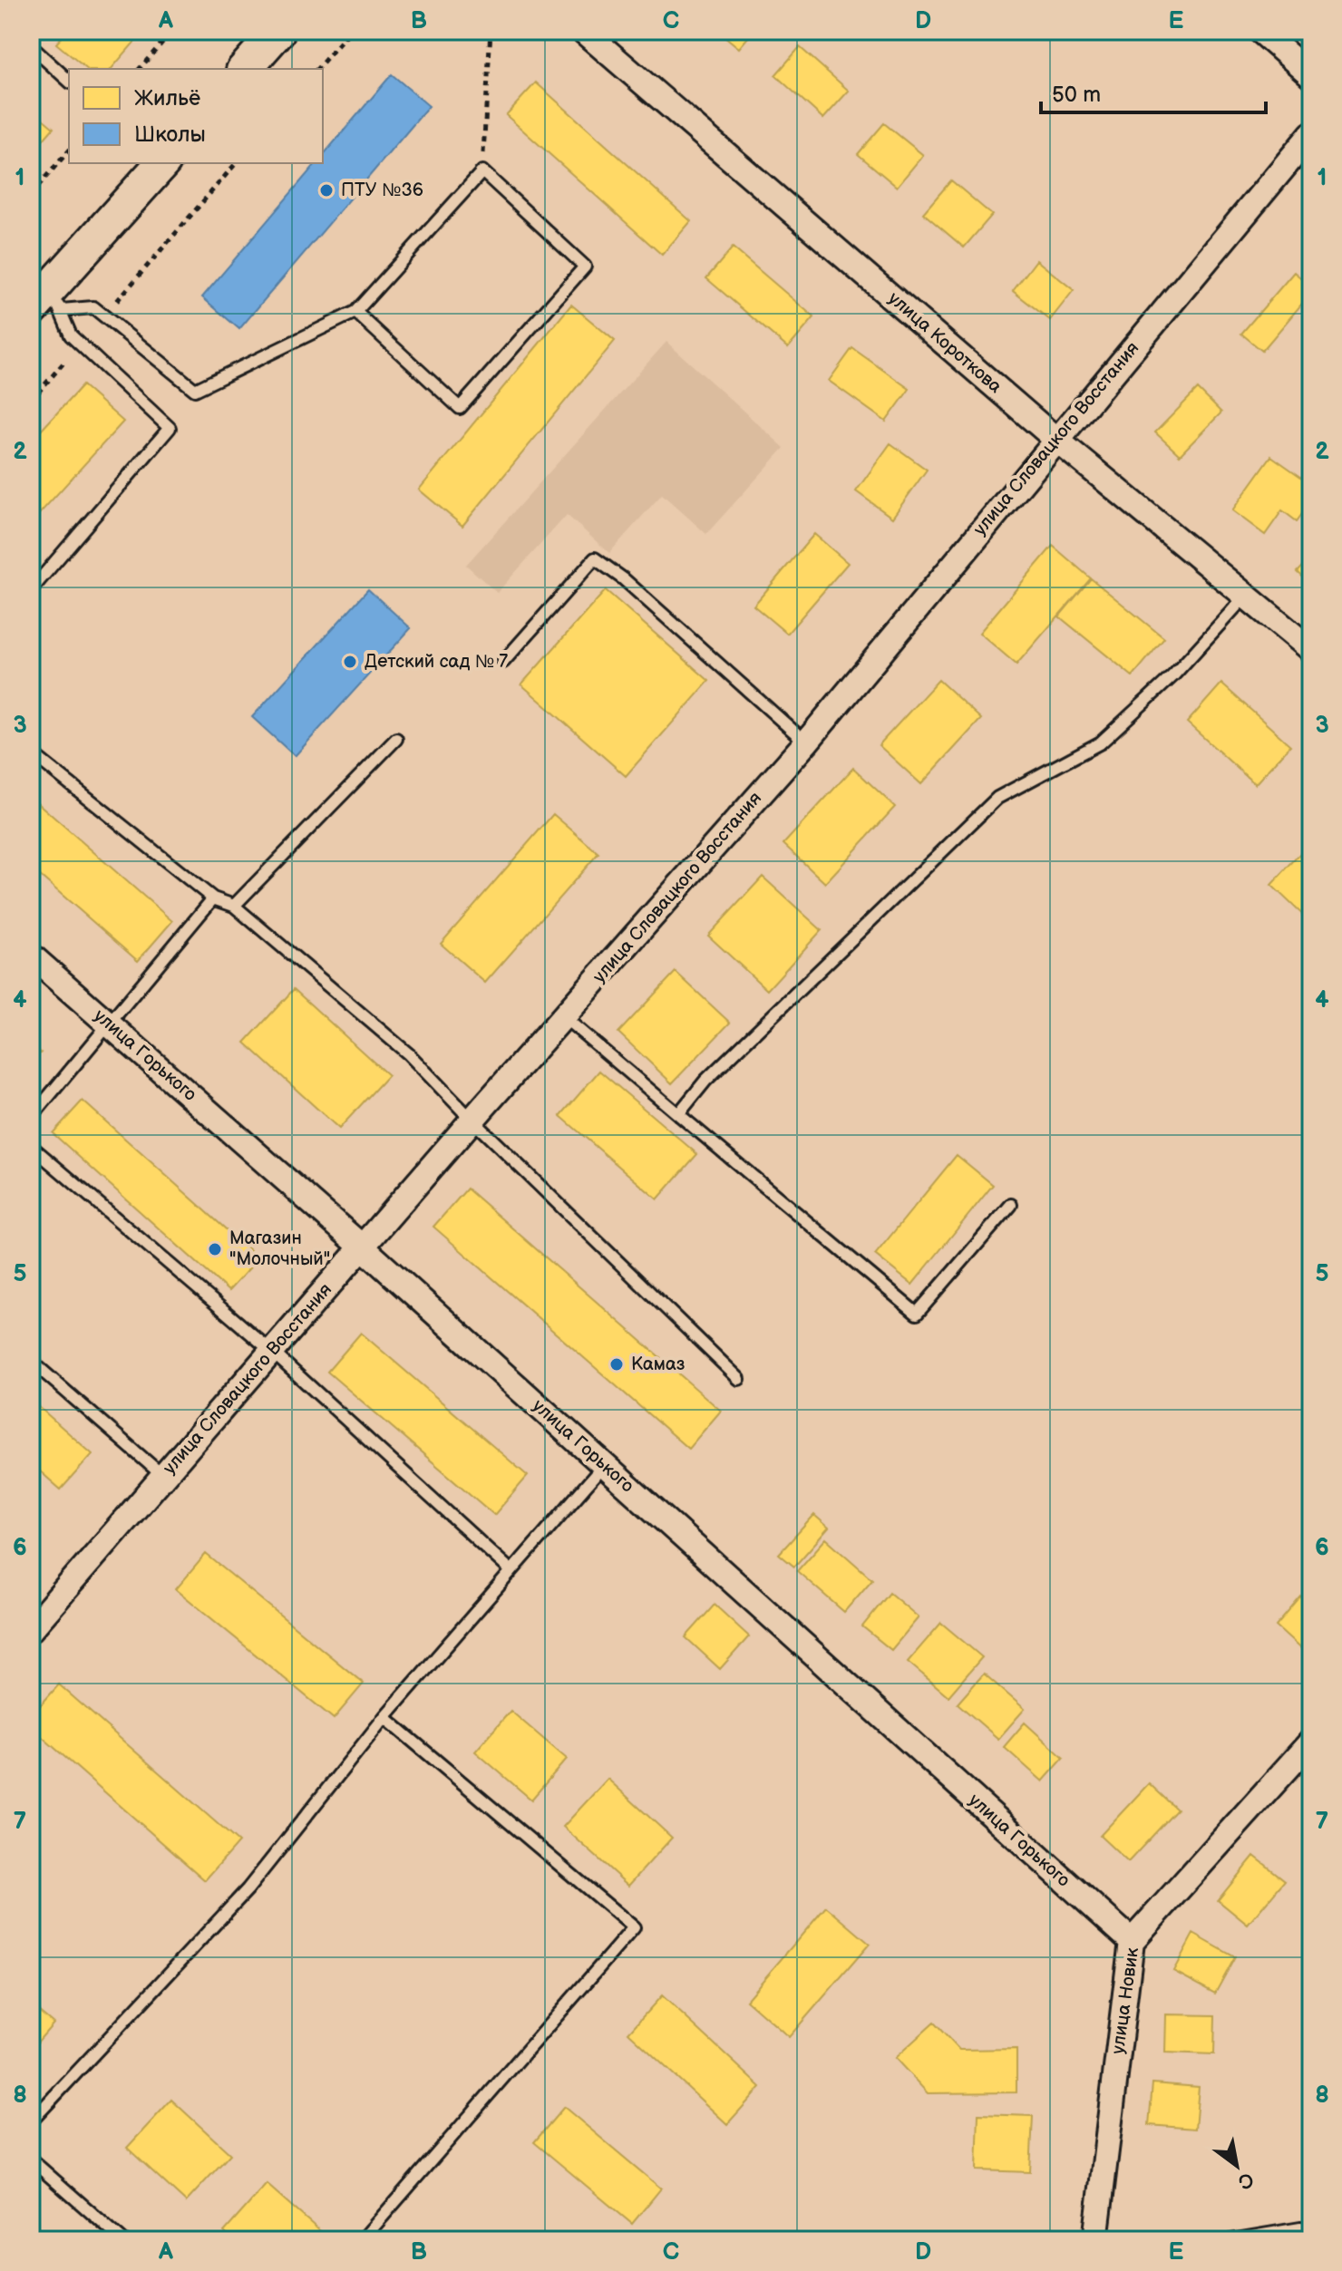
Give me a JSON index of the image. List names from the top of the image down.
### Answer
{
  "streets": {
    "street": [
      "улица Короткова",
      "улица Словацкого Восстания",
      "улица Горького",
      "улица Новик"
    ]
  },
  "crossings": [
    ["улица Короткова", "улица Словацкого Восстания"],
    ["улица Словацкого Восстания", "улица Горького"],
    ["улица Горького", "улица Новик"]
  ],
  "places": [
    "ПТУ №36",
    "Детский сад № 7",
    "Магазин \"Молочный\"",
    "Камаз"
  ],
  "legend": ["Жильё", "Школы"],
  "scale_bar": "50 m",
  "north": "bottom right",
  "grid": {
    "columns": [
      "A",
      "B",
      "C",
      "D",
      "E"
    ],
    "rows": [
      "1",
      "2",
      "3",
      "4",
      "5",
      "6",
      "7",
      "8"
    ]
  }
}
